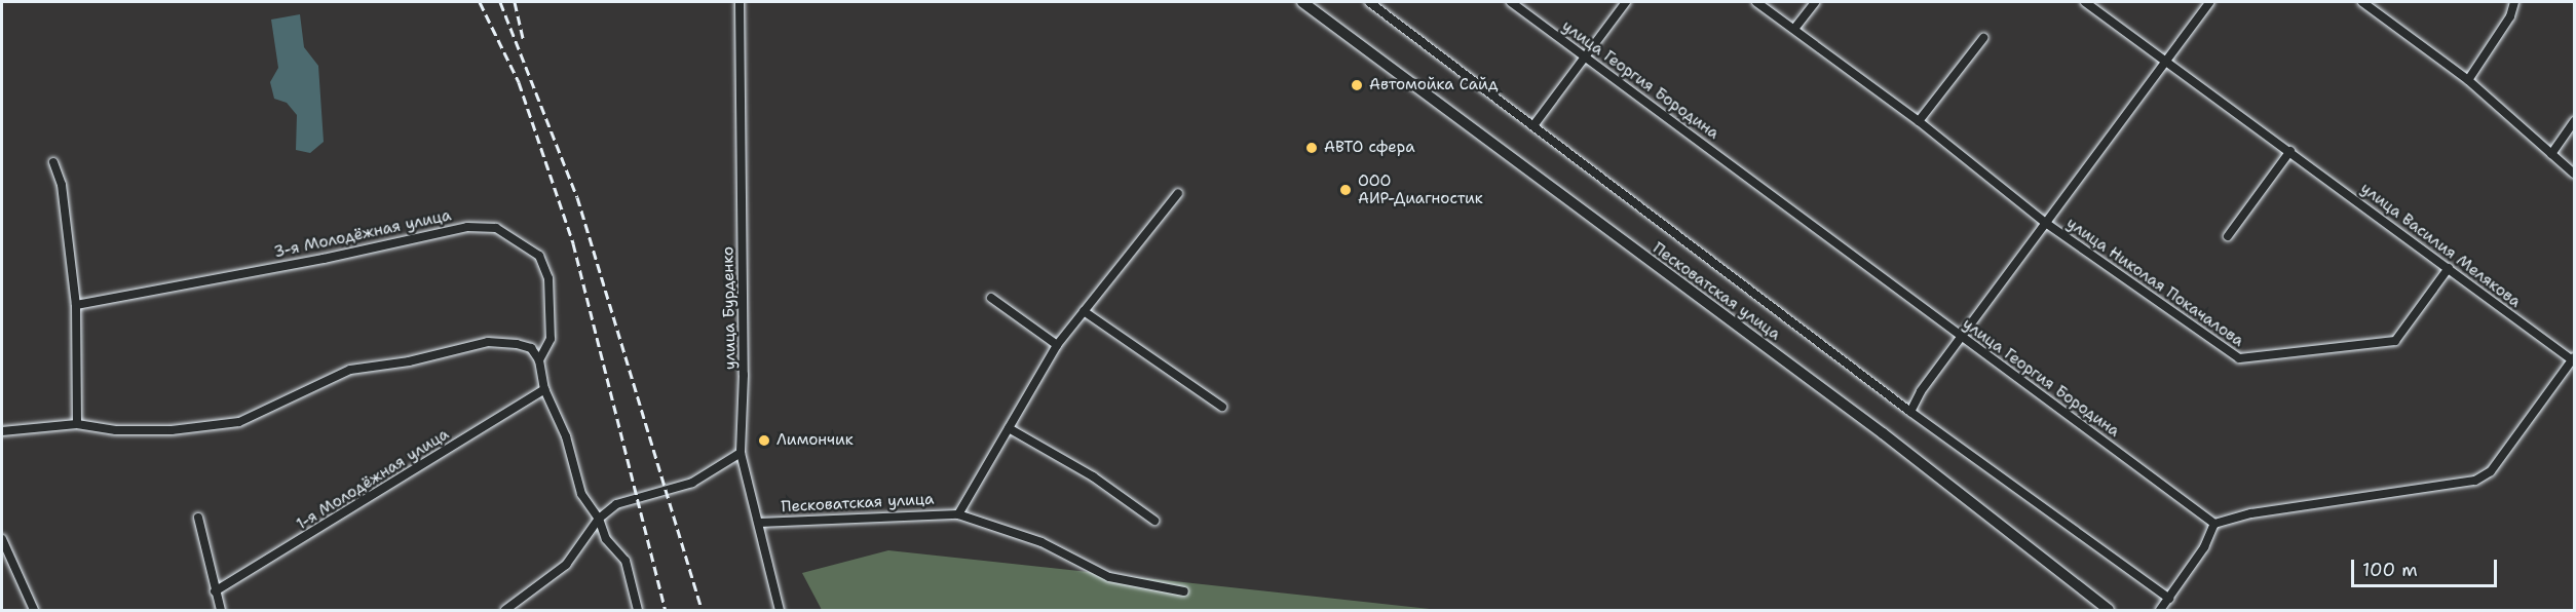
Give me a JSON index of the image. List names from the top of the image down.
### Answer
{
  "streets": {
    "main road": ["Песковатская улица"],
    "street": [
      "улица Георгия Бородина",
      "3-я Молодёжная улица",
      "улица Василия Мелякова",
      "улица Николая Покачалова",
      "улица Бурденко",
      "1-я Молодёжная улица"
    ]
  },
  "crossings": [
    ["улица Василия Мелякова", "улица Николая Покачалова"],
    ["Песковатская улица", "улица Бурденко"]
  ],
  "places": [
    "Автомойка Сайд",
    "АВТО сфера",
    "ООО АИР-Диагностик",
    "Лимончик"
  ],
  "scale_bar": "100 m"
}
